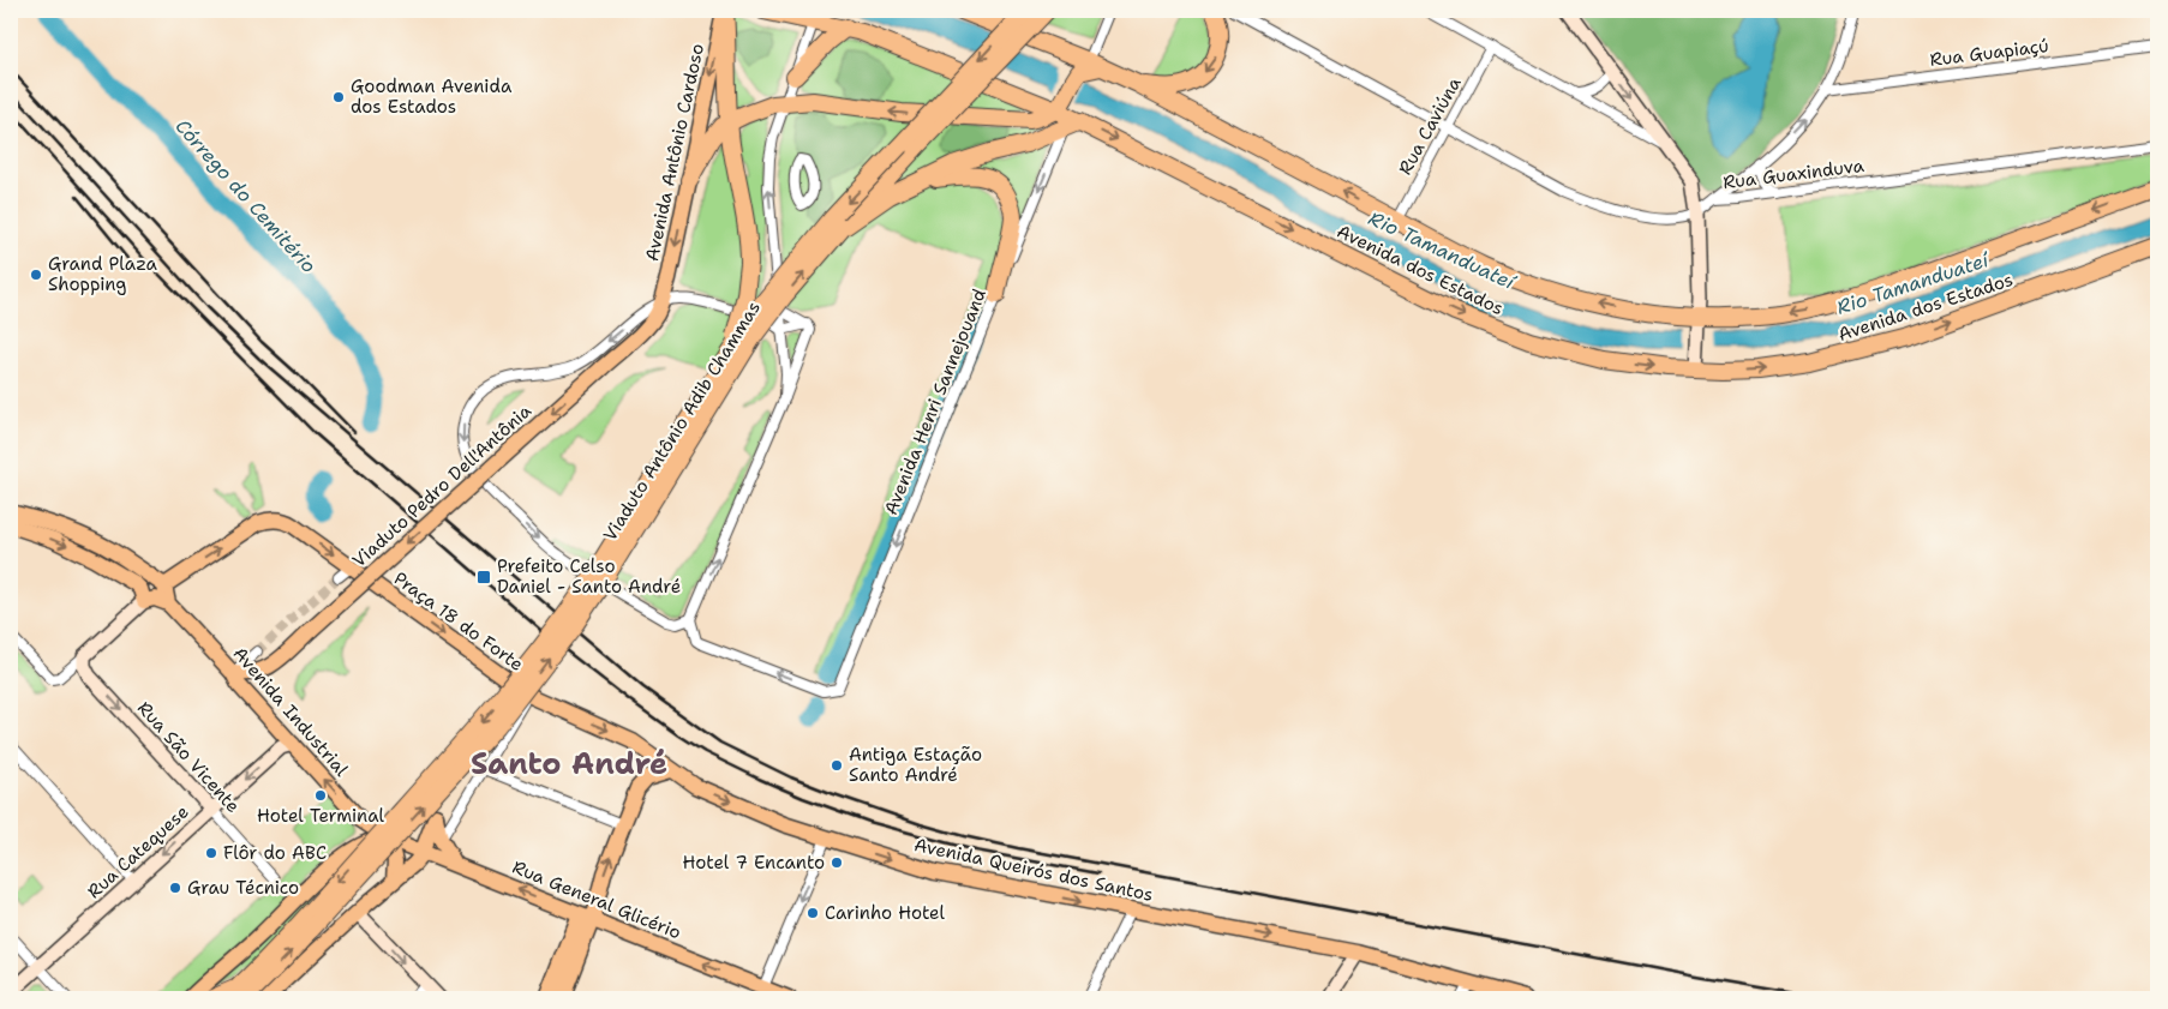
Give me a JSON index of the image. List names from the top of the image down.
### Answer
{
  "streets": {
    "highway": ["Avenida dos Estados", "Viaduto Antônio Adib Chammas"],
    "main road": [
      "Avenida Antônio Cardoso",
      "Viaduto Pedro Dell'Antônia",
      "Praça 18 do Forte",
      "Avenida Industrial",
      "Avenida Queirós dos Santos",
      "Rua General Glicério"
    ],
    "street": [
      "Rua Guapiaçú",
      "Rua Caviúna",
      "Rua Guaxinduva",
      "Avenida Henri Sannejouand",
      "Rua São Vicente",
      "Rua Catequese"
    ]
  },
  "crossings": [
    ["Rua Caviúna", "Rua Guaxinduva"],
    ["Rua Caviúna", "Avenida dos Estados"],
    ["Avenida Antônio Cardoso", "Viaduto Pedro Dell'Antônia"],
    ["Avenida dos Estados", "Avenida Henri Sannejouand"],
    ["Viaduto Pedro Dell'Antônia", "Avenida Industrial"],
    ["Praça 18 do Forte", "Avenida Queirós dos Santos"],
    ["Avenida Industrial", "Rua Catequese"],
    ["Avenida Industrial", "Rua General Glicério"],
    ["Rua São Vicente", "Rua Catequese"]
  ],
  "one_way": [
    "Avenida Antônio Cardoso",
    "Viaduto Pedro Dell'Antônia",
    "Praça 18 do Forte",
    "Avenida Industrial",
    "Rua Catequese",
    "Avenida Queirós dos Santos",
    "Rua General Glicério"
  ],
  "districts": ["Santo André"],
  "water": ["Córrego do Cemitério", "Rio Tamanduateí"],
  "places": {
    "other": [
      "Goodman Avenida dos Estados",
      "Grand Plaza Shopping",
      "Antiga Estação Santo André",
      "Hotel Terminal",
      "Flôr do ABC",
      "Hotel 7 Encanto",
      "Grau Técnico",
      "Carinho Hotel"
    ],
    "transit": ["Prefeito Celso Daniel - Santo André"]
  }
}
